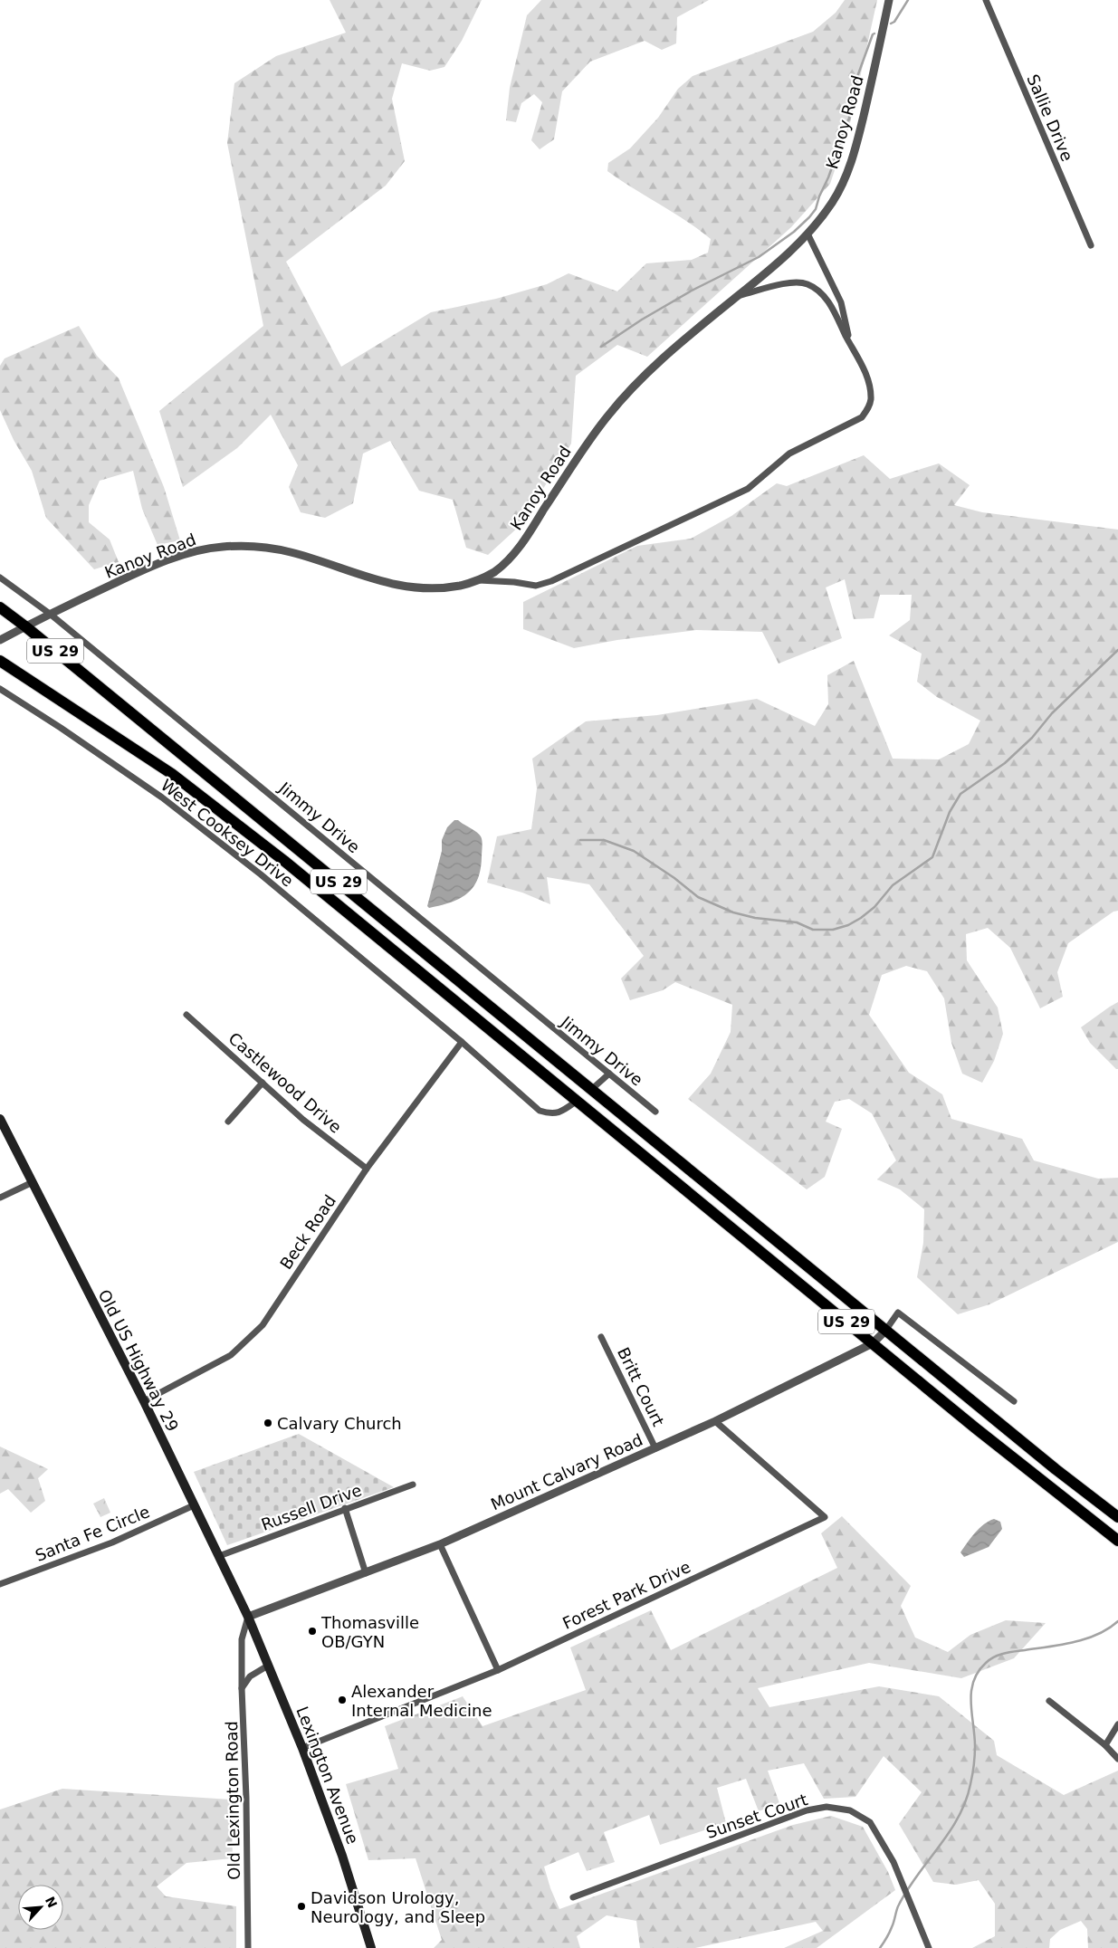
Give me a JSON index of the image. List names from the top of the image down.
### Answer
{
  "streets": {
    "highway": ["US 29"],
    "main road": ["Old US Highway 29", "Lexington Avenue"],
    "street": [
      "Sallie Drive",
      "Kanoy Road",
      "Jimmy Drive",
      "West Cooksey Drive",
      "Castlewood Drive",
      "Beck Road",
      "Britt Court",
      "Mount Calvary Road",
      "Russell Drive",
      "Santa Fe Circle",
      "Forest Park Drive",
      "Old Lexington Road",
      "Sunset Court"
    ]
  },
  "crossings": [
    ["Kanoy Road", "US 29"],
    ["Kanoy Road", "Jimmy Drive"],
    ["US 29", "West Cooksey Drive"],
    ["US 29", "Mount Calvary Road"],
    ["West Cooksey Drive", "Beck Road"],
    ["Castlewood Drive", "Beck Road"],
    ["Beck Road", "Old US Highway 29"],
    ["Old US Highway 29", "Mount Calvary Road"],
    ["Old US Highway 29", "Russell Drive"],
    ["Old US Highway 29", "Santa Fe Circle"],
    ["Old US Highway 29", "Lexington Avenue"],
    ["Old US Highway 29", "Old Lexington Road"],
    ["Britt Court", "Mount Calvary Road"],
    ["Mount Calvary Road", "Forest Park Drive"],
    ["Mount Calvary Road", "Lexington Avenue"],
    ["Mount Calvary Road", "Old Lexington Road"],
    ["Forest Park Drive", "Lexington Avenue"],
    ["Lexington Avenue", "Old Lexington Road"]
  ],
  "places": [
    "Calvary Church",
    "Thomasville OB/GYN",
    "Alexander Internal Medicine",
    "Davidson Urology, Neurology, and Sleep"
  ],
  "north": "top right"
}
